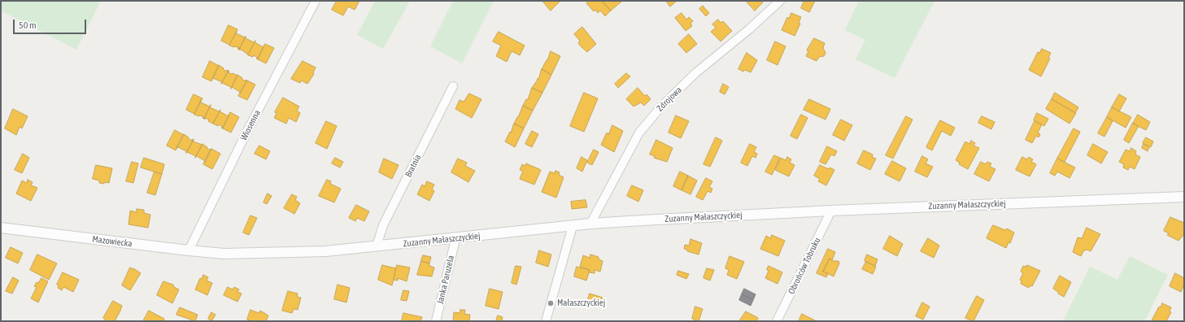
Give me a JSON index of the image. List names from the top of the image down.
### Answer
{
  "streets": {
    "street": [
      "Zdrojowa",
      "Wiosenna",
      "Bratnia",
      "Zuzanny Małaszczyckiej",
      "Mazowiecka",
      "Obrońców Tobruku",
      "Janka Paruzela"
    ]
  },
  "crossings": [
    ["Zdrojowa", "Zuzanny Małaszczyckiej"],
    ["Wiosenna", "Mazowiecka"],
    ["Bratnia", "Zuzanny Małaszczyckiej"],
    ["Zuzanny Małaszczyckiej", "Mazowiecka"],
    ["Zuzanny Małaszczyckiej", "Obrońców Tobruku"],
    ["Zuzanny Małaszczyckiej", "Janka Paruzela"]
  ],
  "places": ["Małaszczyckiej"],
  "scale_bar": "50 m"
}
